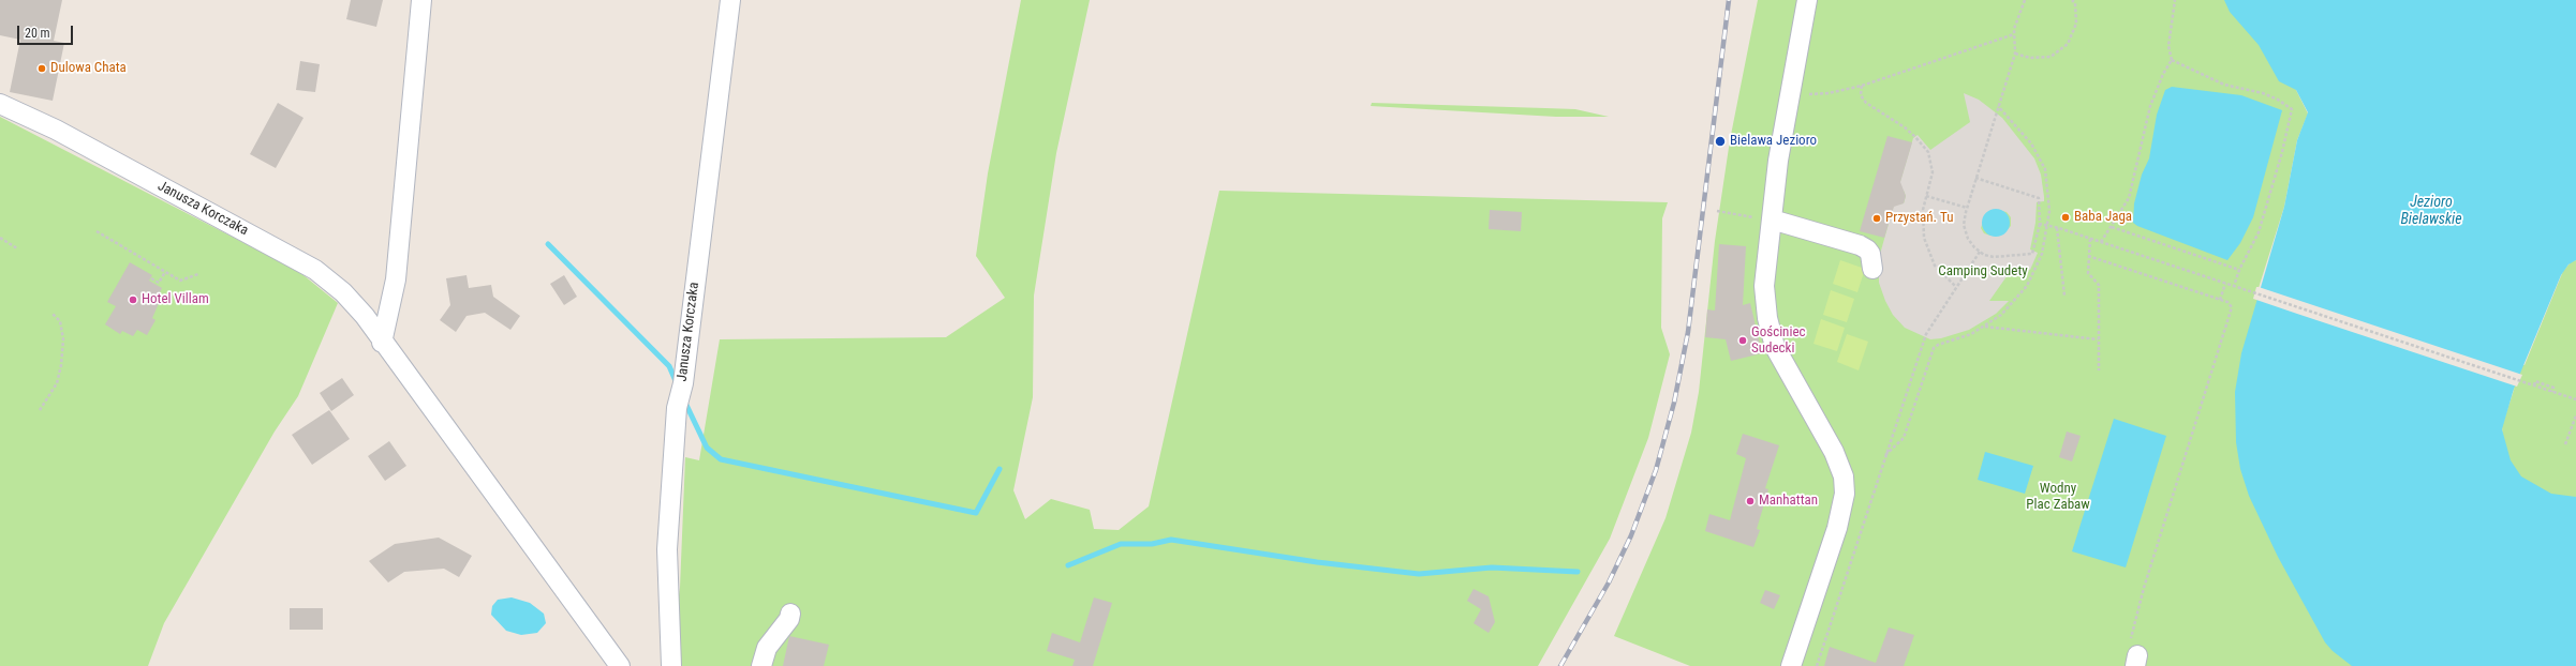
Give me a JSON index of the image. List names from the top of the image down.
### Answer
{
  "streets": {
    "street": ["Janusza Korczaka"]
  },
  "water": ["Jezioro Bielawskie"],
  "parks": ["Camping Sudety", "Wodny Plac Zabaw"],
  "places": [
    "Dulowa Chata",
    "Bielawa Jezioro",
    "Baba Jaga",
    "Przystań. Tu",
    "Hotel Villam",
    "Gościniec Sudecki",
    "Manhattan"
  ],
  "scale_bar": "20 m"
}
